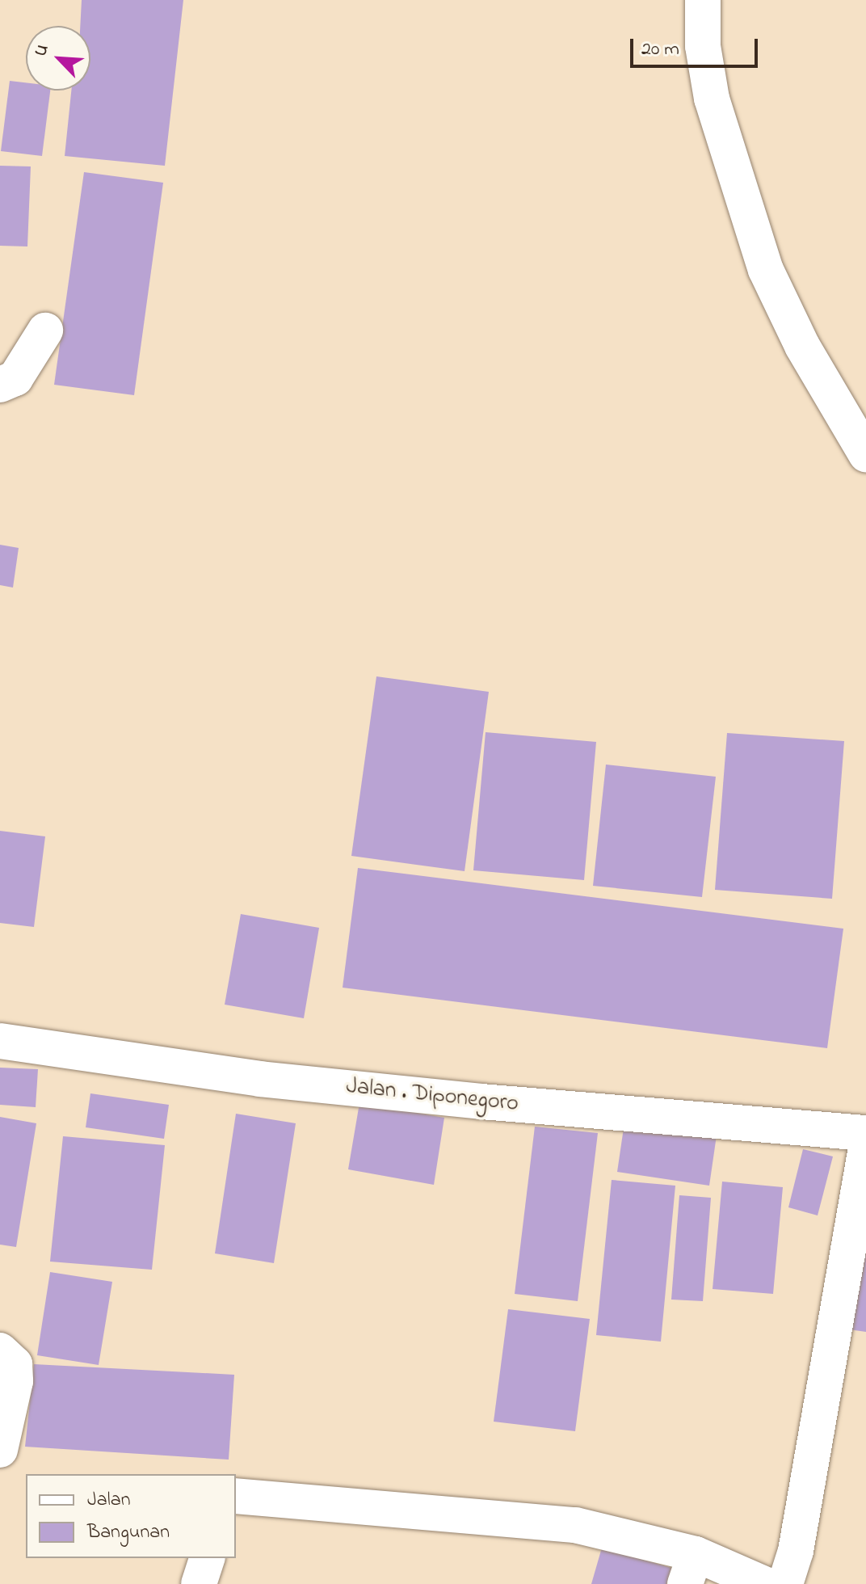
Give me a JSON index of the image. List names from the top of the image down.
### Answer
{
  "streets": {
    "street": ["Jalan . Diponegoro"]
  },
  "legend": ["Jalan", "Bangunan"],
  "scale_bar": "20 m",
  "north": "top left"
}
